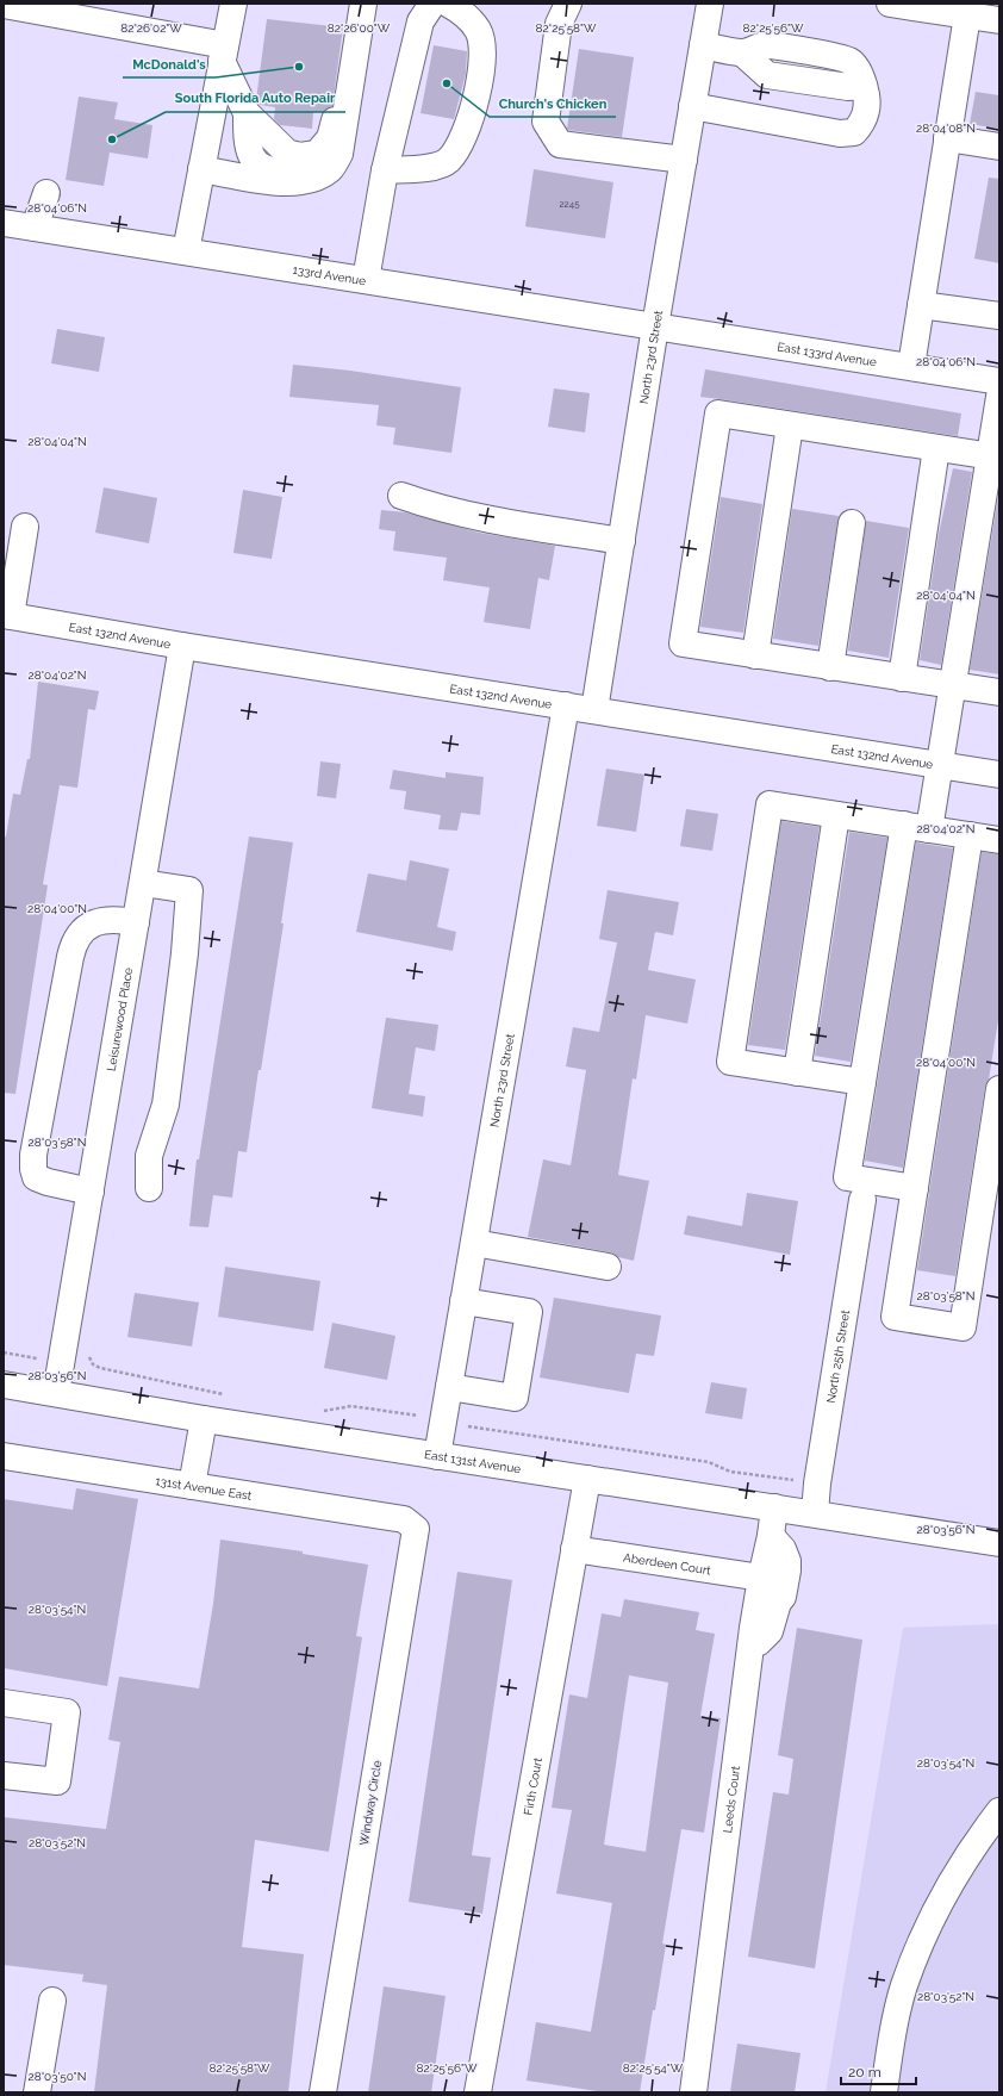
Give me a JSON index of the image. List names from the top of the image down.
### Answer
{
  "streets": {
    "street": [
      "133rd Avenue",
      "East 133rd Avenue",
      "North 23rd Street",
      "East 132nd Avenue",
      "Leisurewood Place",
      "North 25th Street",
      "East 131st Avenue",
      "131st Avenue East",
      "Aberdeen Court",
      "Firth Court",
      "Leeds Court",
      "Windway Circle"
    ]
  },
  "crossings": [
    ["133rd Avenue", "East 133rd Avenue"],
    ["133rd Avenue", "North 23rd Street"],
    ["East 133rd Avenue", "North 23rd Street"],
    ["North 23rd Street", "East 132nd Avenue"],
    ["North 23rd Street", "East 131st Avenue"],
    ["East 132nd Avenue", "Leisurewood Place"],
    ["Leisurewood Place", "East 131st Avenue"],
    ["North 25th Street", "East 131st Avenue"],
    ["East 131st Avenue", "Firth Court"],
    ["East 131st Avenue", "Leeds Court"],
    ["131st Avenue East", "Windway Circle"],
    ["Aberdeen Court", "Firth Court"],
    ["Aberdeen Court", "Leeds Court"]
  ],
  "places": ["McDonald's", "Church's Chicken", "South Florida Auto Repair"],
  "house_numbers": ["2245"],
  "scale_bar": "20 m",
  "coordinates": [
    "82°26'02\"W",
    "82°26'00\"W",
    "82°25'58\"W",
    "82°25'56\"W",
    "28°04'08\"N",
    "28°04'06\"N",
    "28°04'04\"N",
    "28°04'02\"N",
    "28°04'00\"N",
    "28°03'58\"N",
    "28°03'56\"N",
    "28°03'54\"N",
    "28°03'52\"N",
    "82°25'54\"W",
    "28°03'50\"N"
  ]
}
